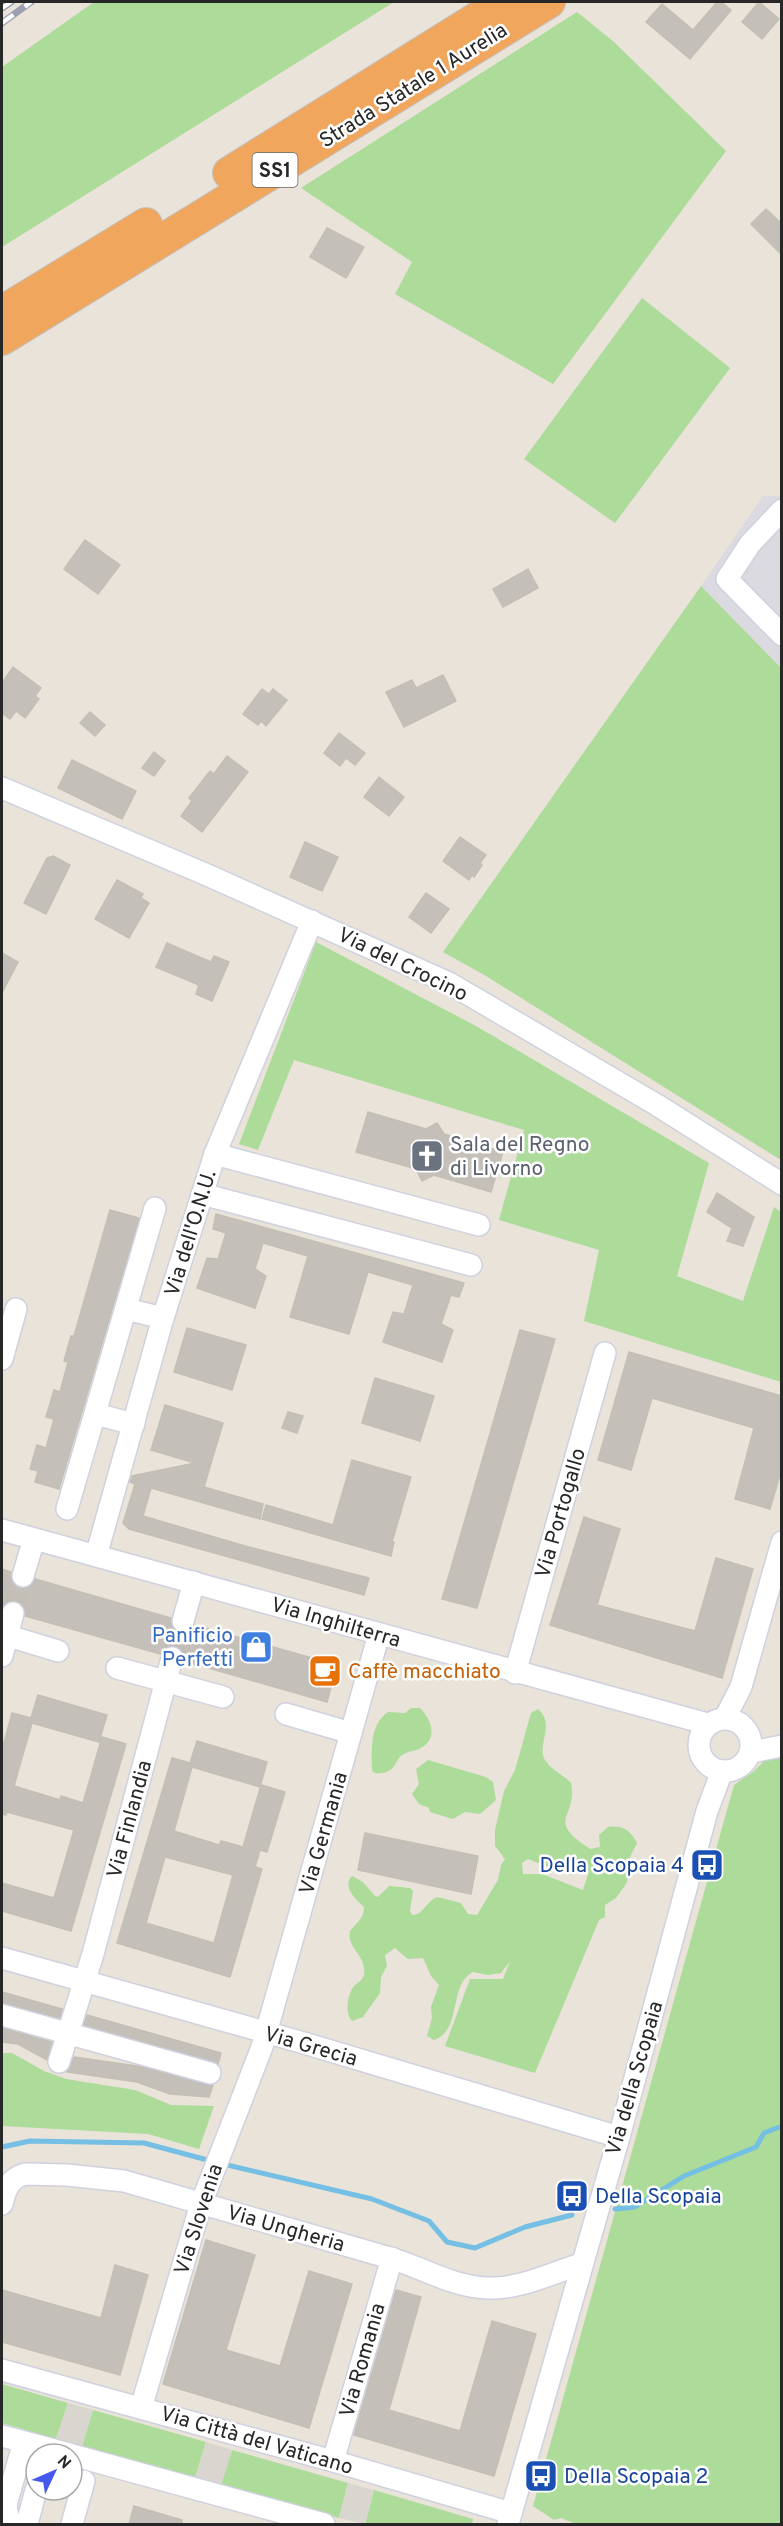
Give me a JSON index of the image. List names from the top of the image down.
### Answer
{
  "streets": {
    "highway": ["Strada Statale 1 Aurelia", "SS1"],
    "street": [
      "Via del Crocino",
      "Via dell'O.N.U.",
      "Via Portogallo",
      "Via Inghilterra",
      "Via Finlandia",
      "Via Germania",
      "Via Grecia",
      "Via della Scopaia",
      "Via Slovenia",
      "Via Ungheria",
      "Via Romania",
      "Via Città del Vaticano"
    ]
  },
  "crossings": [
    ["Via del Crocino", "Via dell'O.N.U."],
    ["Via dell'O.N.U.", "Via Inghilterra"],
    ["Via Portogallo", "Via Inghilterra"],
    ["Via Inghilterra", "Via Germania"],
    ["Via Finlandia", "Via Grecia"],
    ["Via Germania", "Via Grecia"],
    ["Via Germania", "Via Slovenia"],
    ["Via Grecia", "Via della Scopaia"],
    ["Via Grecia", "Via Slovenia"],
    ["Via della Scopaia", "Via Ungheria"],
    ["Via della Scopaia", "Via Città del Vaticano"],
    ["Via Slovenia", "Via Ungheria"],
    ["Via Slovenia", "Via Città del Vaticano"],
    ["Via Ungheria", "Via Romania"],
    ["Via Romania", "Via Città del Vaticano"]
  ],
  "places": {
    "church": ["Sala del Regno di Livorno"],
    "shop": ["Panificio Perfetti"],
    "cafe": ["Caffè macchiato"],
    "bus stop": ["Della Scopaia 4", "Della Scopaia", "Della Scopaia 2"]
  },
  "north": "top right"
}
